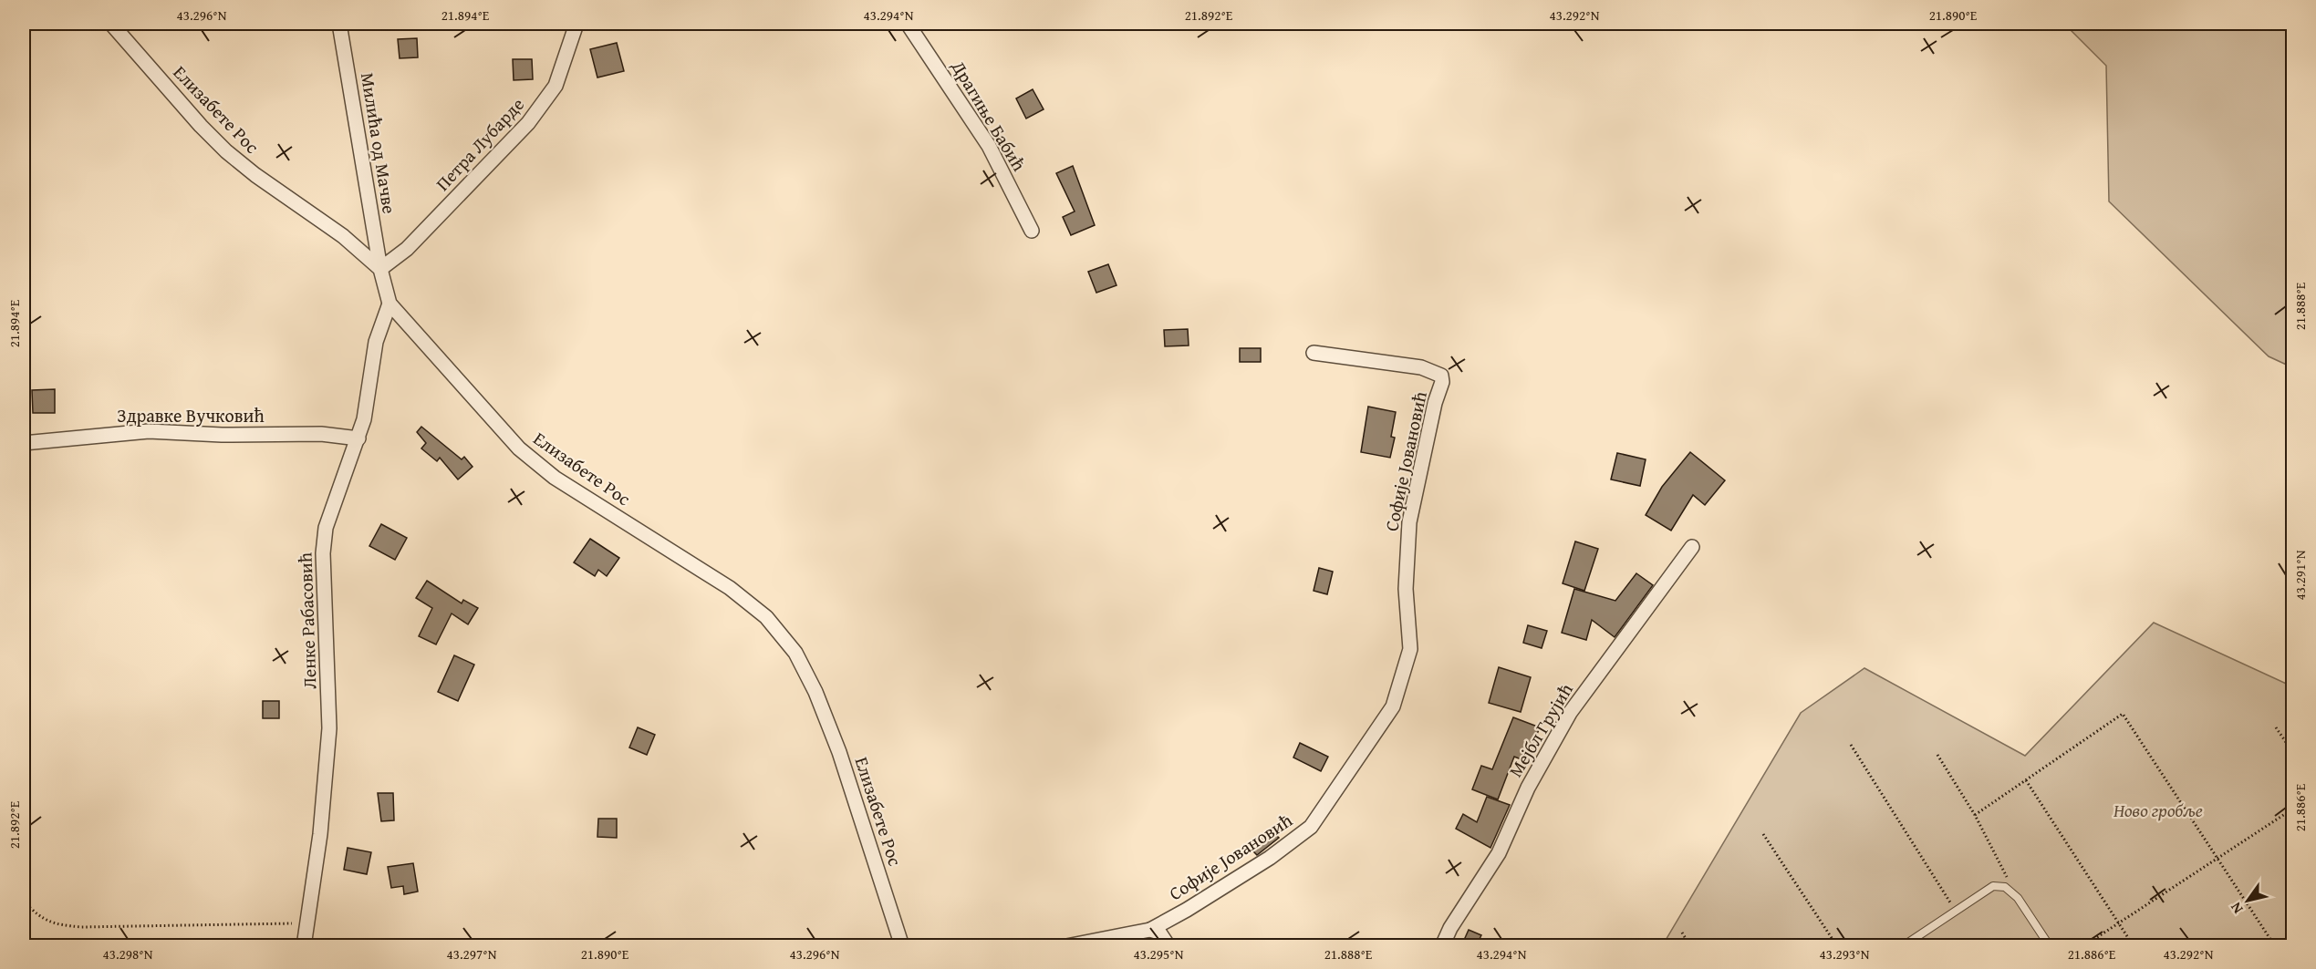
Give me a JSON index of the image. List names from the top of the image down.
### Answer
{
  "streets": {
    "street": [
      "Елизабете Рос",
      "Драгиње Бабић",
      "Милића од Мачве",
      "Петра Лубарде",
      "Здравке Вучковић",
      "Софије Јовановић",
      "Ленке Рабасовић",
      "Мејбл Грујић"
    ]
  },
  "crossings": [
    ["Елизабете Рос", "Милића од Мачве"],
    ["Елизабете Рос", "Петра Лубарде"],
    ["Елизабете Рос", "Ленке Рабасовић"],
    ["Милића од Мачве", "Петра Лубарде"],
    ["Здравке Вучковић", "Ленке Рабасовић"]
  ],
  "parks": ["Ново гробље"],
  "north": "bottom left",
  "coordinates": [
    "43.296°N",
    "21.894°E",
    "43.294°N",
    "21.892°E",
    "43.292°N",
    "21.890°E",
    "21.888°E",
    "43.291°N",
    "21.886°E",
    "43.298°N",
    "43.297°N",
    "43.295°N",
    "43.293°N"
  ]
}
